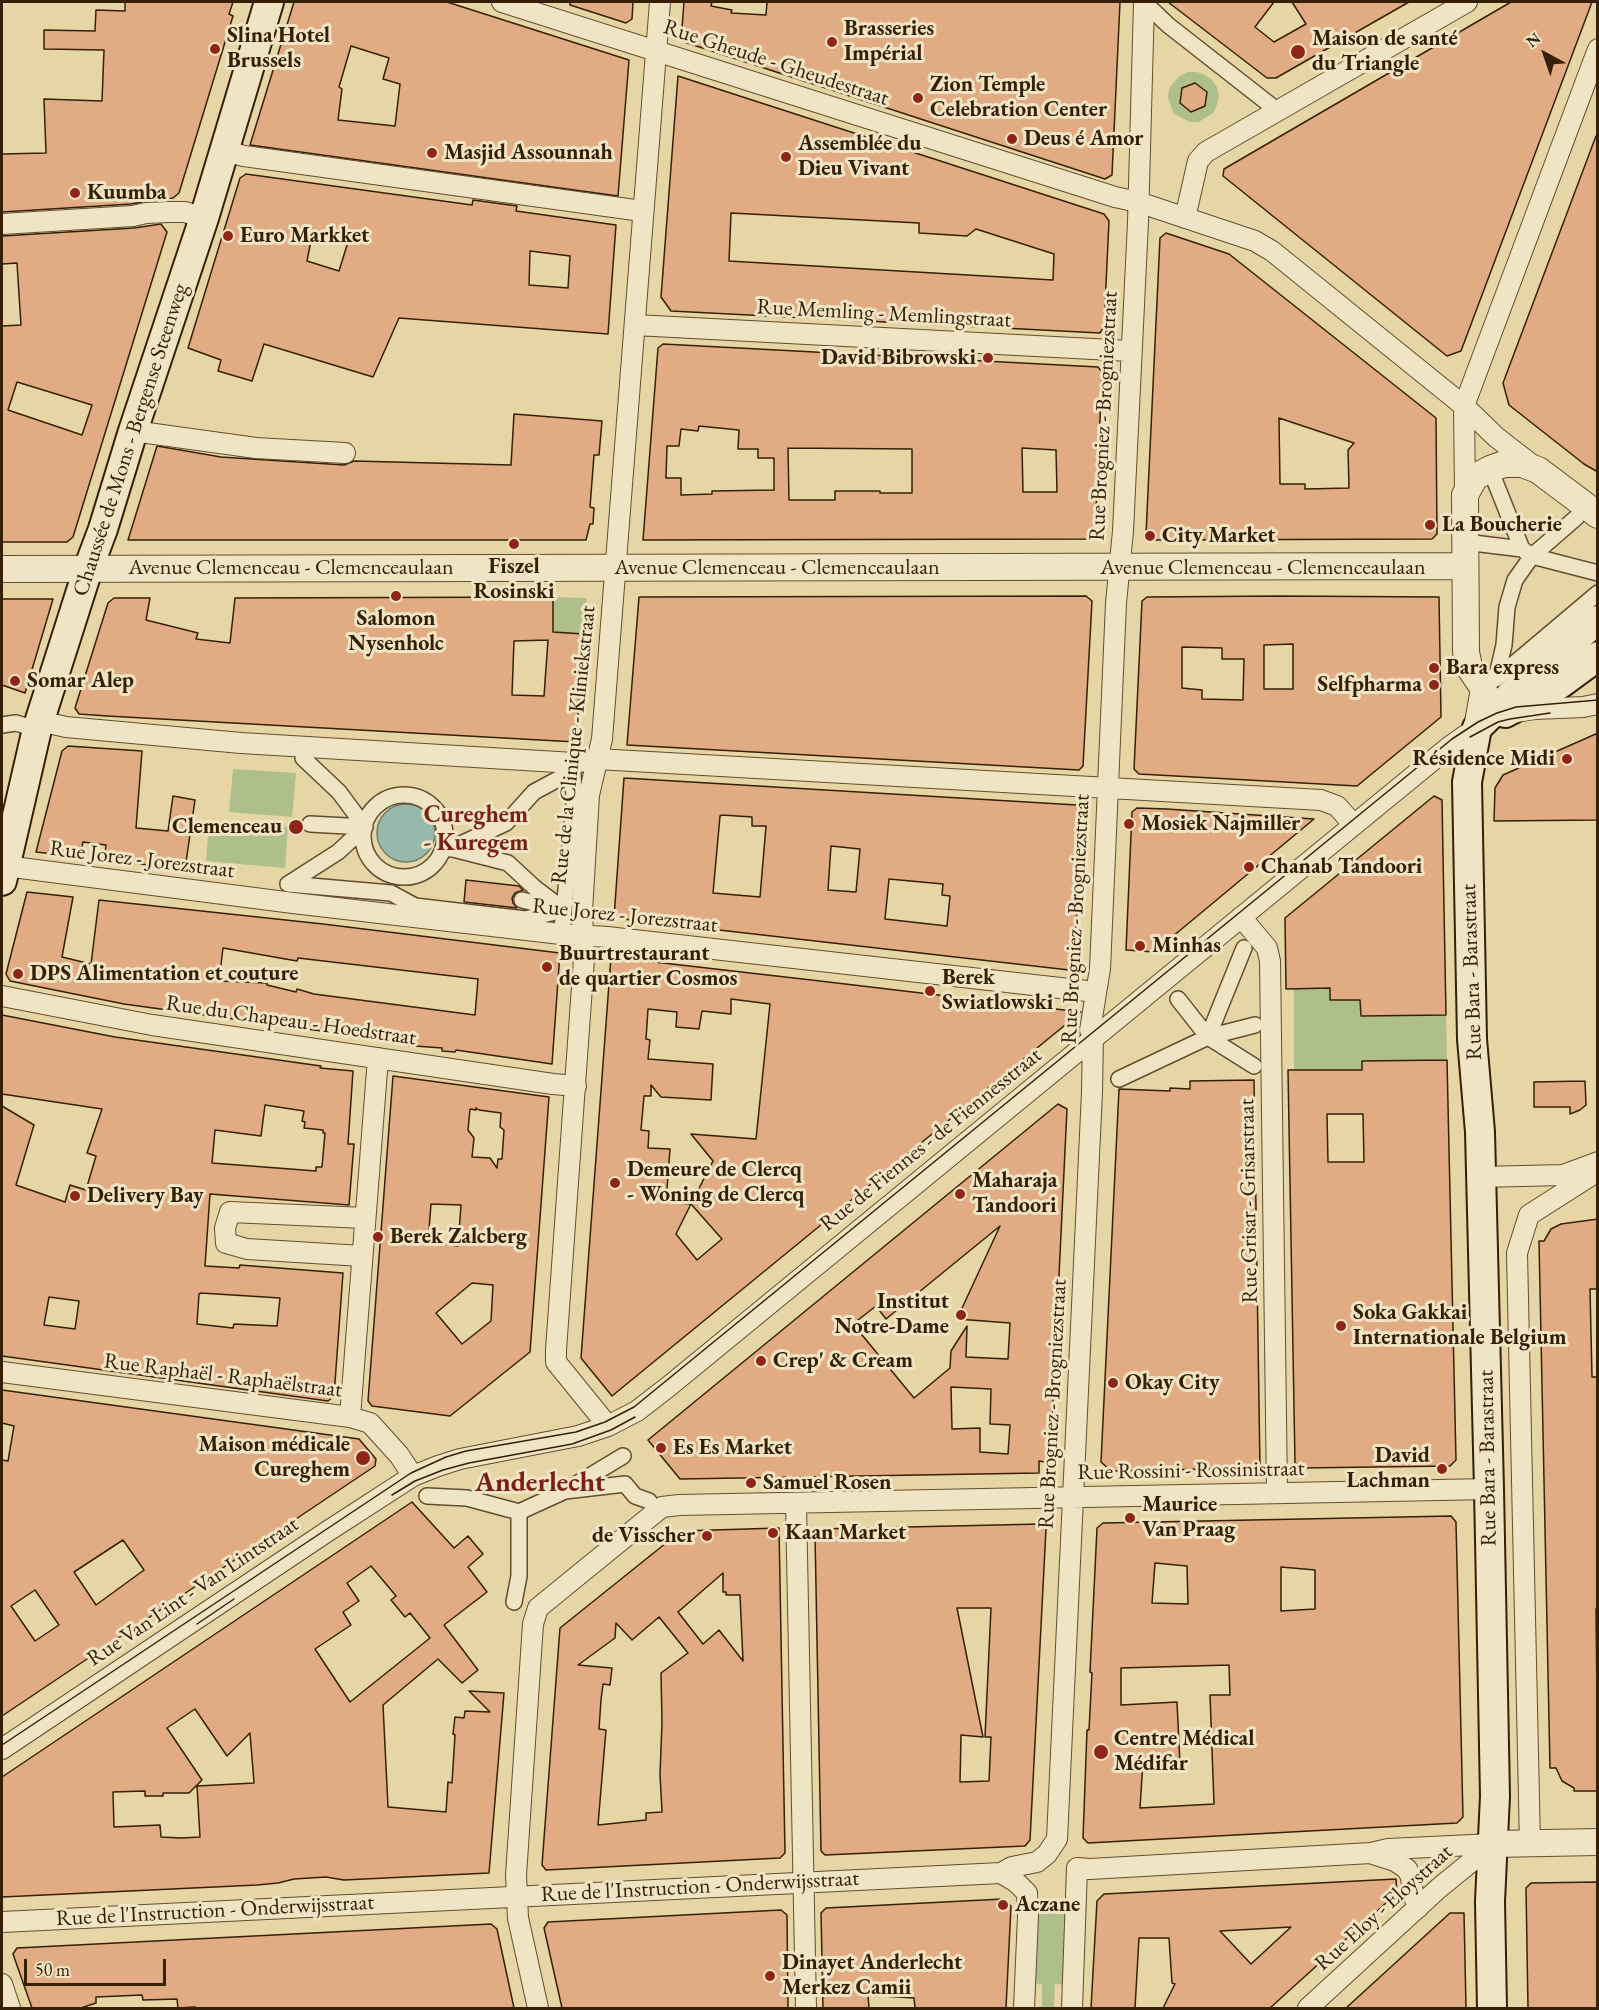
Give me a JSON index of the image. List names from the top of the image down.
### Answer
{
  "streets": {
    "main road": ["Chaussée de Mons - Bergense Steenweg", "Rue Bara - Barastraat"],
    "street": [
      "Rue Gheude - Gheudestraat",
      "Rue Memling - Memlingstraat",
      "Rue Brogniez - Brogniezstraat",
      "Avenue Clemenceau - Clemenceaulaan",
      "Rue de la Clinique - Kliniekstraat",
      "Rue Jorez - Jorezstraat",
      "Rue du Chapeau - Hoedstraat",
      "Rue de Fiennes - de Fiennesstraat",
      "Rue Grisar - Grisarstraat",
      "Rue Raphaël - Raphaëlstraat",
      "Rue Rossini - Rossinistraat",
      "Rue Van Lint - Van Lintstraat",
      "Rue de l'Instruction - Onderwijsstraat",
      "Rue Eloy - Eloystraat"
    ]
  },
  "crossings": [
    ["Rue Gheude - Gheudestraat", "Rue Brogniez - Brogniezstraat"],
    ["Rue Gheude - Gheudestraat", "Rue de la Clinique - Kliniekstraat"],
    ["Rue Memling - Memlingstraat", "Rue Brogniez - Brogniezstraat"],
    ["Rue Memling - Memlingstraat", "Rue de la Clinique - Kliniekstraat"],
    ["Rue Brogniez - Brogniezstraat", "Avenue Clemenceau - Clemenceaulaan"],
    ["Rue Brogniez - Brogniezstraat", "Rue Jorez - Jorezstraat"],
    ["Rue Brogniez - Brogniezstraat", "Rue de Fiennes - de Fiennesstraat"],
    ["Rue Brogniez - Brogniezstraat", "Rue Rossini - Rossinistraat"],
    ["Rue Brogniez - Brogniezstraat", "Rue de l'Instruction - Onderwijsstraat"],
    ["Chaussée de Mons - Bergense Steenweg", "Avenue Clemenceau - Clemenceaulaan"],
    ["Chaussée de Mons - Bergense Steenweg", "Rue Jorez - Jorezstraat"],
    ["Avenue Clemenceau - Clemenceaulaan", "Rue de la Clinique - Kliniekstraat"],
    ["Rue de la Clinique - Kliniekstraat", "Rue Jorez - Jorezstraat"],
    ["Rue de la Clinique - Kliniekstraat", "Rue du Chapeau - Hoedstraat"],
    ["Rue de la Clinique - Kliniekstraat", "Rue de Fiennes - de Fiennesstraat"],
    ["Rue Bara - Barastraat", "Rue de Fiennes - de Fiennesstraat"],
    ["Rue Bara - Barastraat", "Rue Rossini - Rossinistraat"],
    ["Rue Bara - Barastraat", "Rue Eloy - Eloystraat"],
    ["Rue de Fiennes - de Fiennesstraat", "Rue Grisar - Grisarstraat"],
    ["Rue de Fiennes - de Fiennesstraat", "Rue Raphaël - Raphaëlstraat"],
    ["Rue de Fiennes - de Fiennesstraat", "Rue Van Lint - Van Lintstraat"],
    ["Rue Grisar - Grisarstraat", "Rue Rossini - Rossinistraat"],
    ["Rue Raphaël - Raphaëlstraat", "Rue Van Lint - Van Lintstraat"],
    ["Rue Rossini - Rossinistraat", "Rue de l'Instruction - Onderwijsstraat"]
  ],
  "districts": ["Cureghem - Kuregem", "Anderlecht"],
  "places": [
    "Brasseries Impérial",
    "Slina Hotel Brussels",
    "Maison de santé du Triangle",
    "Zion Temple Celebration Center",
    "Deus é Amor",
    "Masjid Assounnah",
    "Assemblée du Dieu Vivant",
    "Kuumba",
    "Euro Markket",
    "David Bibrowski",
    "La Boucherie",
    "City Market",
    "Fiszel Rosinski",
    "Salomon Nysenholc",
    "Bara express",
    "Somar Alep",
    "Selfpharma",
    "Résidence Midi",
    "Mosiek Najmiller",
    "Clemenceau",
    "Chanab Tandoori",
    "Minhas",
    "Buurtrestaurant de quartier Cosmos",
    "DPS Alimentation et couture",
    "Berek Swiatlowski",
    "Demeure de Clercq - Woning de Clercq",
    "Maharaja Tandoori",
    "Delivery Bay",
    "Berek Zalcberg",
    "Institut Notre-Dame",
    "Soka Gakkai Internationale Belgium",
    "Crep' & Cream",
    "Okay City",
    "Es Es Market",
    "Maison médicale Cureghem",
    "David Lachman",
    "Samuel Rosen",
    "Maurice Van Praag",
    "Kaan Market",
    "de Visscher",
    "Centre Médical Médifar",
    "Aczane",
    "Dinayet Anderlecht Merkez Camii"
  ],
  "scale_bar": "50 m",
  "north": "top left"
}
